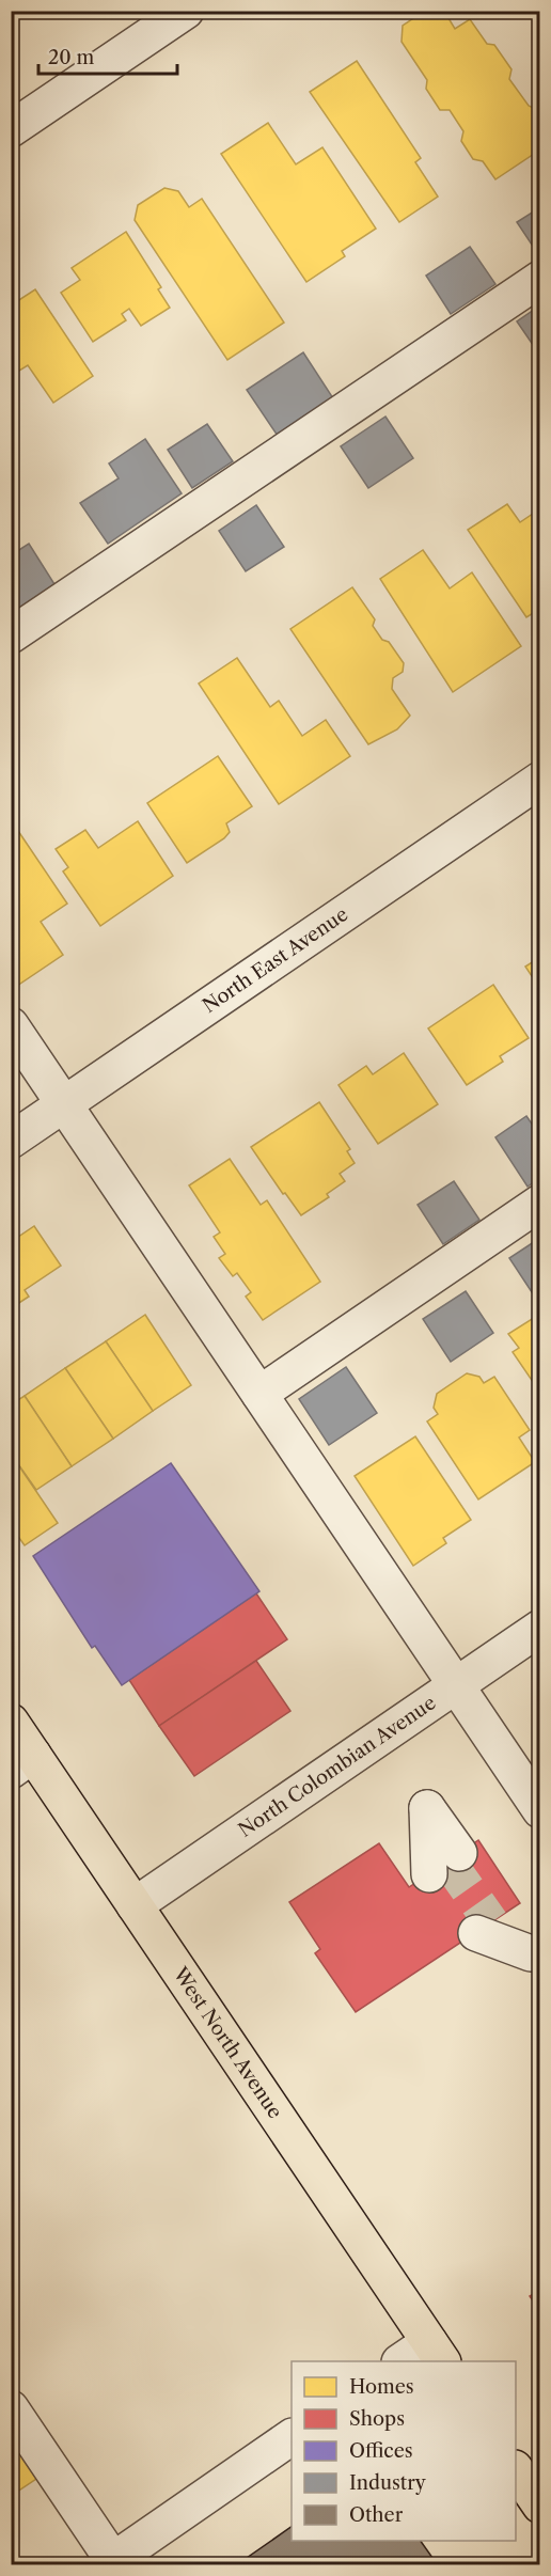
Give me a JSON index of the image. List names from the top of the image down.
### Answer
{
  "streets": {
    "main road": ["West North Avenue"],
    "street": ["North East Avenue", "North Colombian Avenue"]
  },
  "crossings": [
    ["North Colombian Avenue", "West North Avenue"]
  ],
  "legend": [
    "Homes",
    "Shops",
    "Offices",
    "Industry",
    "Other"
  ],
  "scale_bar": "20 m"
}
